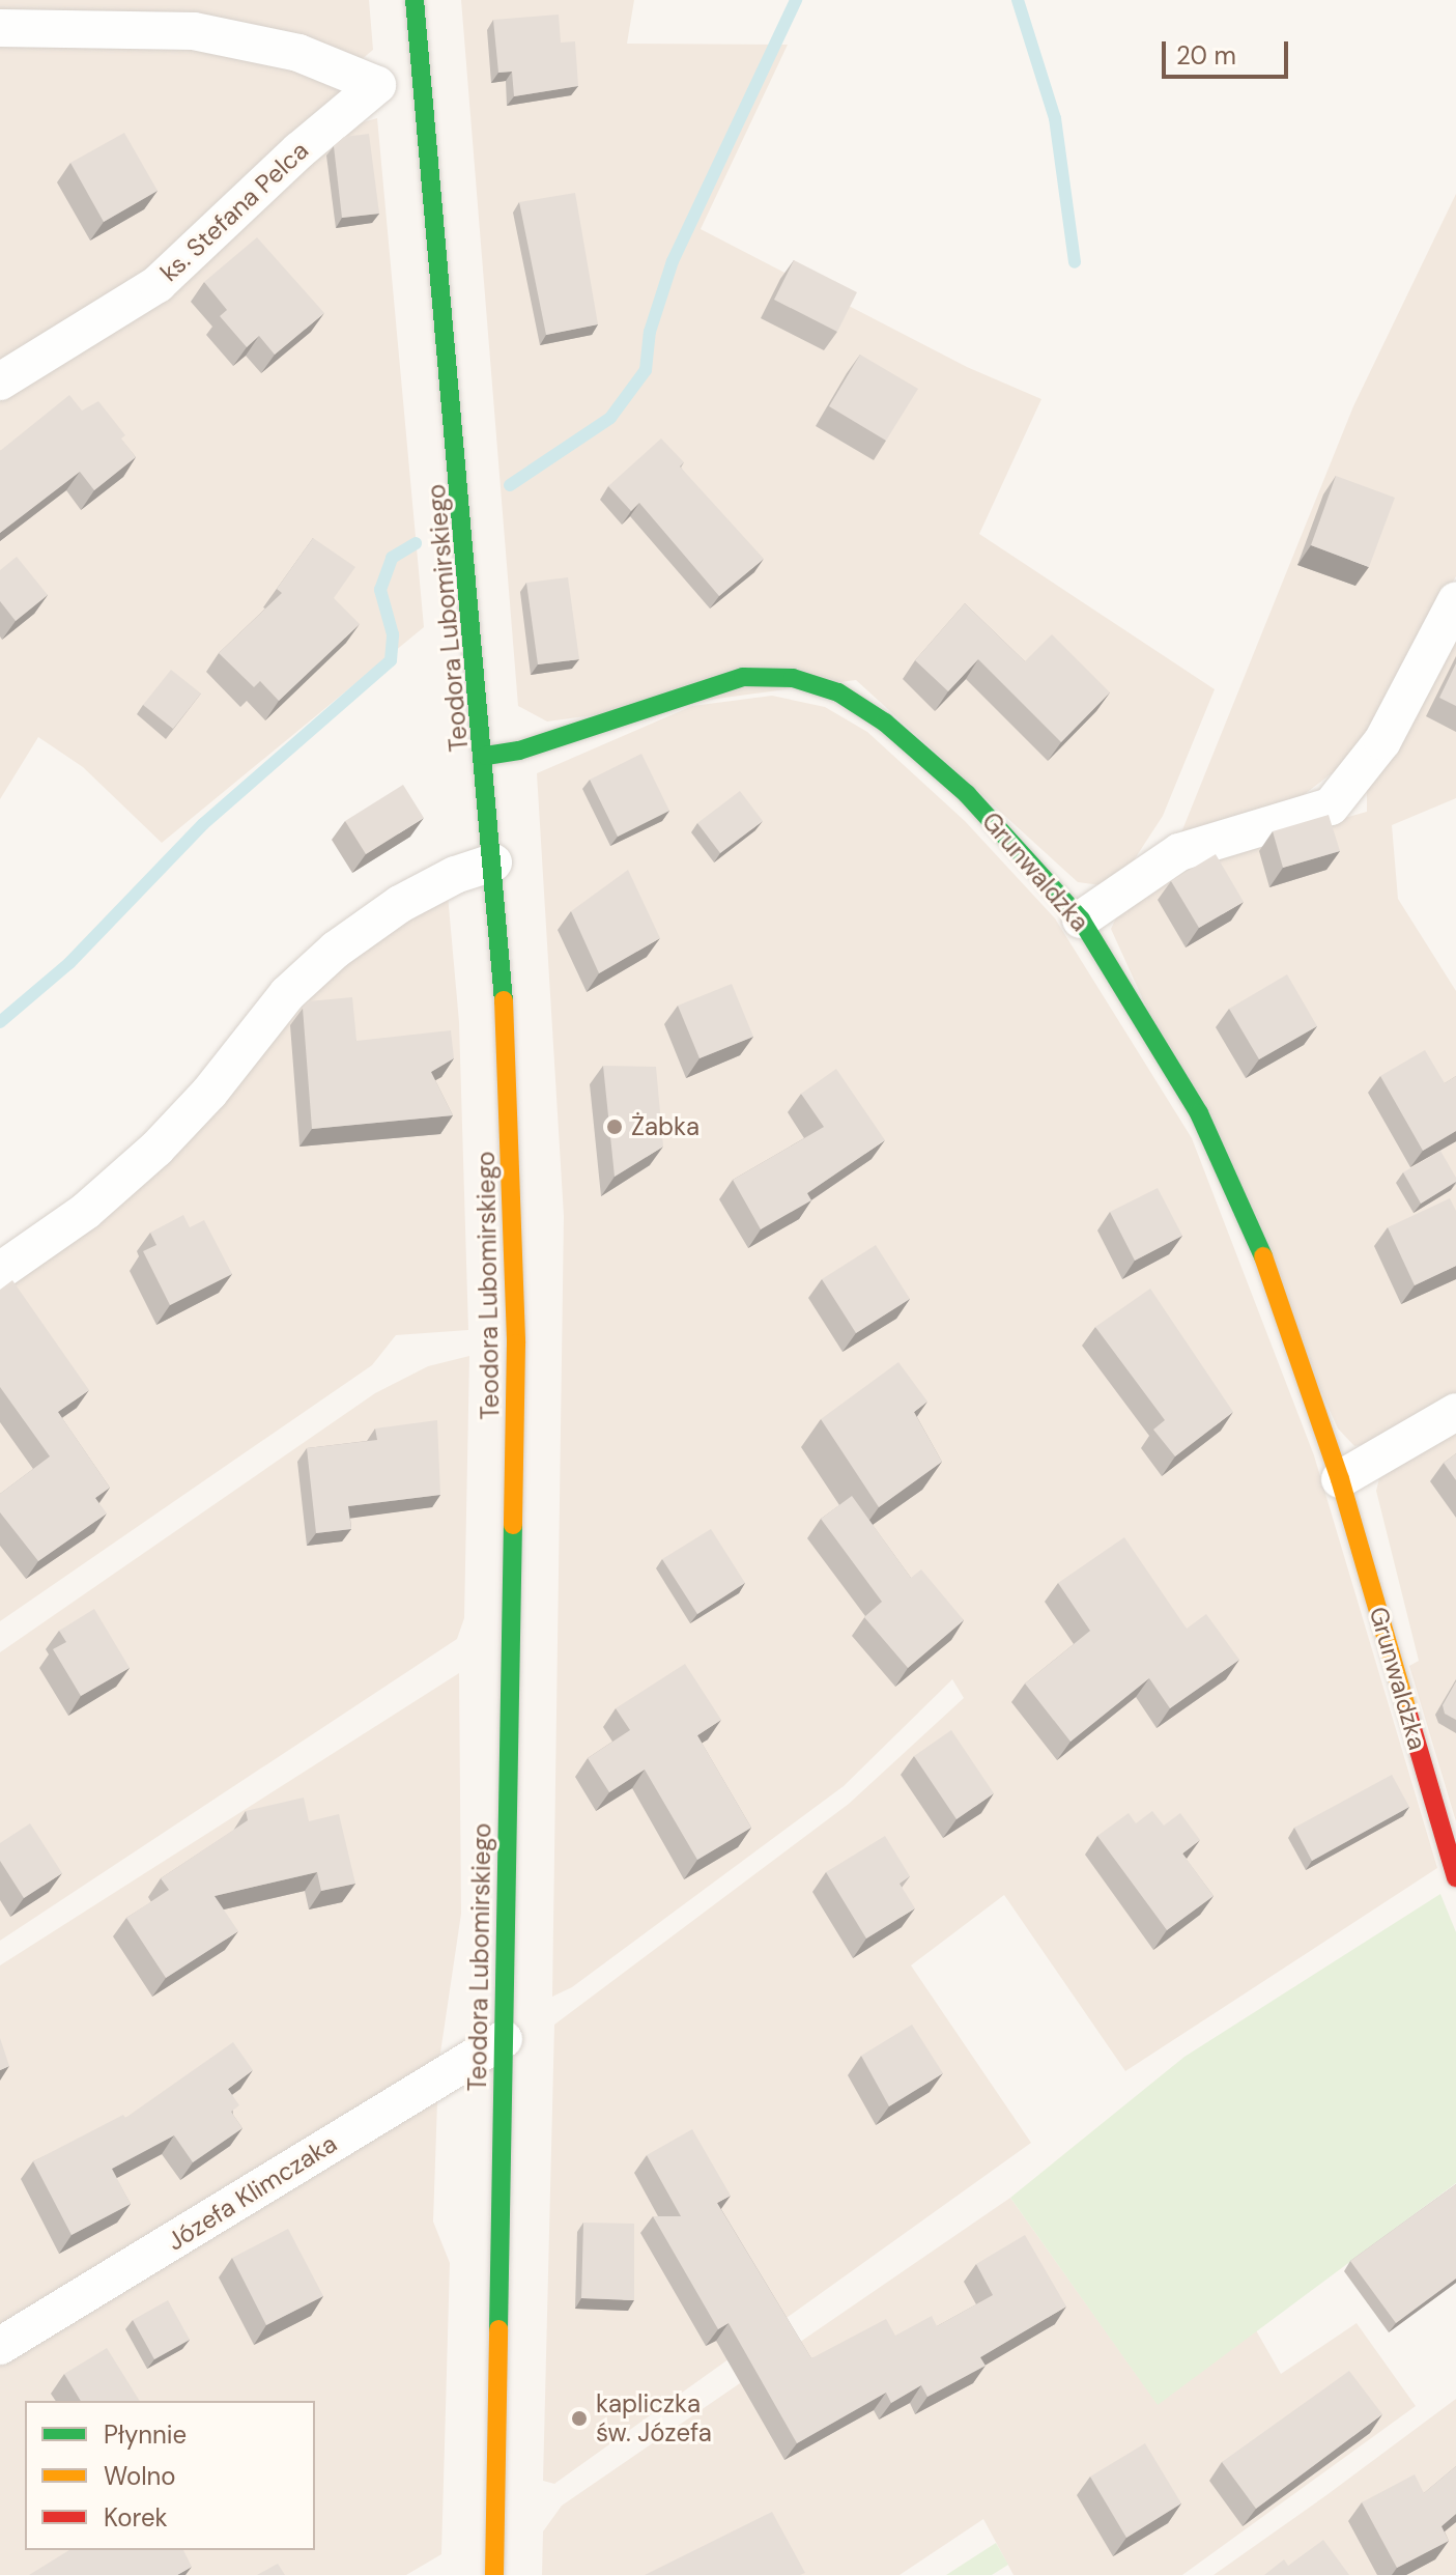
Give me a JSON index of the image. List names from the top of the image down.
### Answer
{
  "streets": {
    "main road": ["Teodora Lubomirskiego", "Grunwaldzka"],
    "street": ["ks. Stefana Pelca", "Józefa Klimczaka"]
  },
  "crossings": [
    ["Teodora Lubomirskiego", "Grunwaldzka"],
    ["Teodora Lubomirskiego", "Józefa Klimczaka"]
  ],
  "places": ["Żabka", "kapliczka św. Józefa"],
  "legend": ["Płynnie", "Wolno", "Korek"],
  "scale_bar": "20 m"
}
